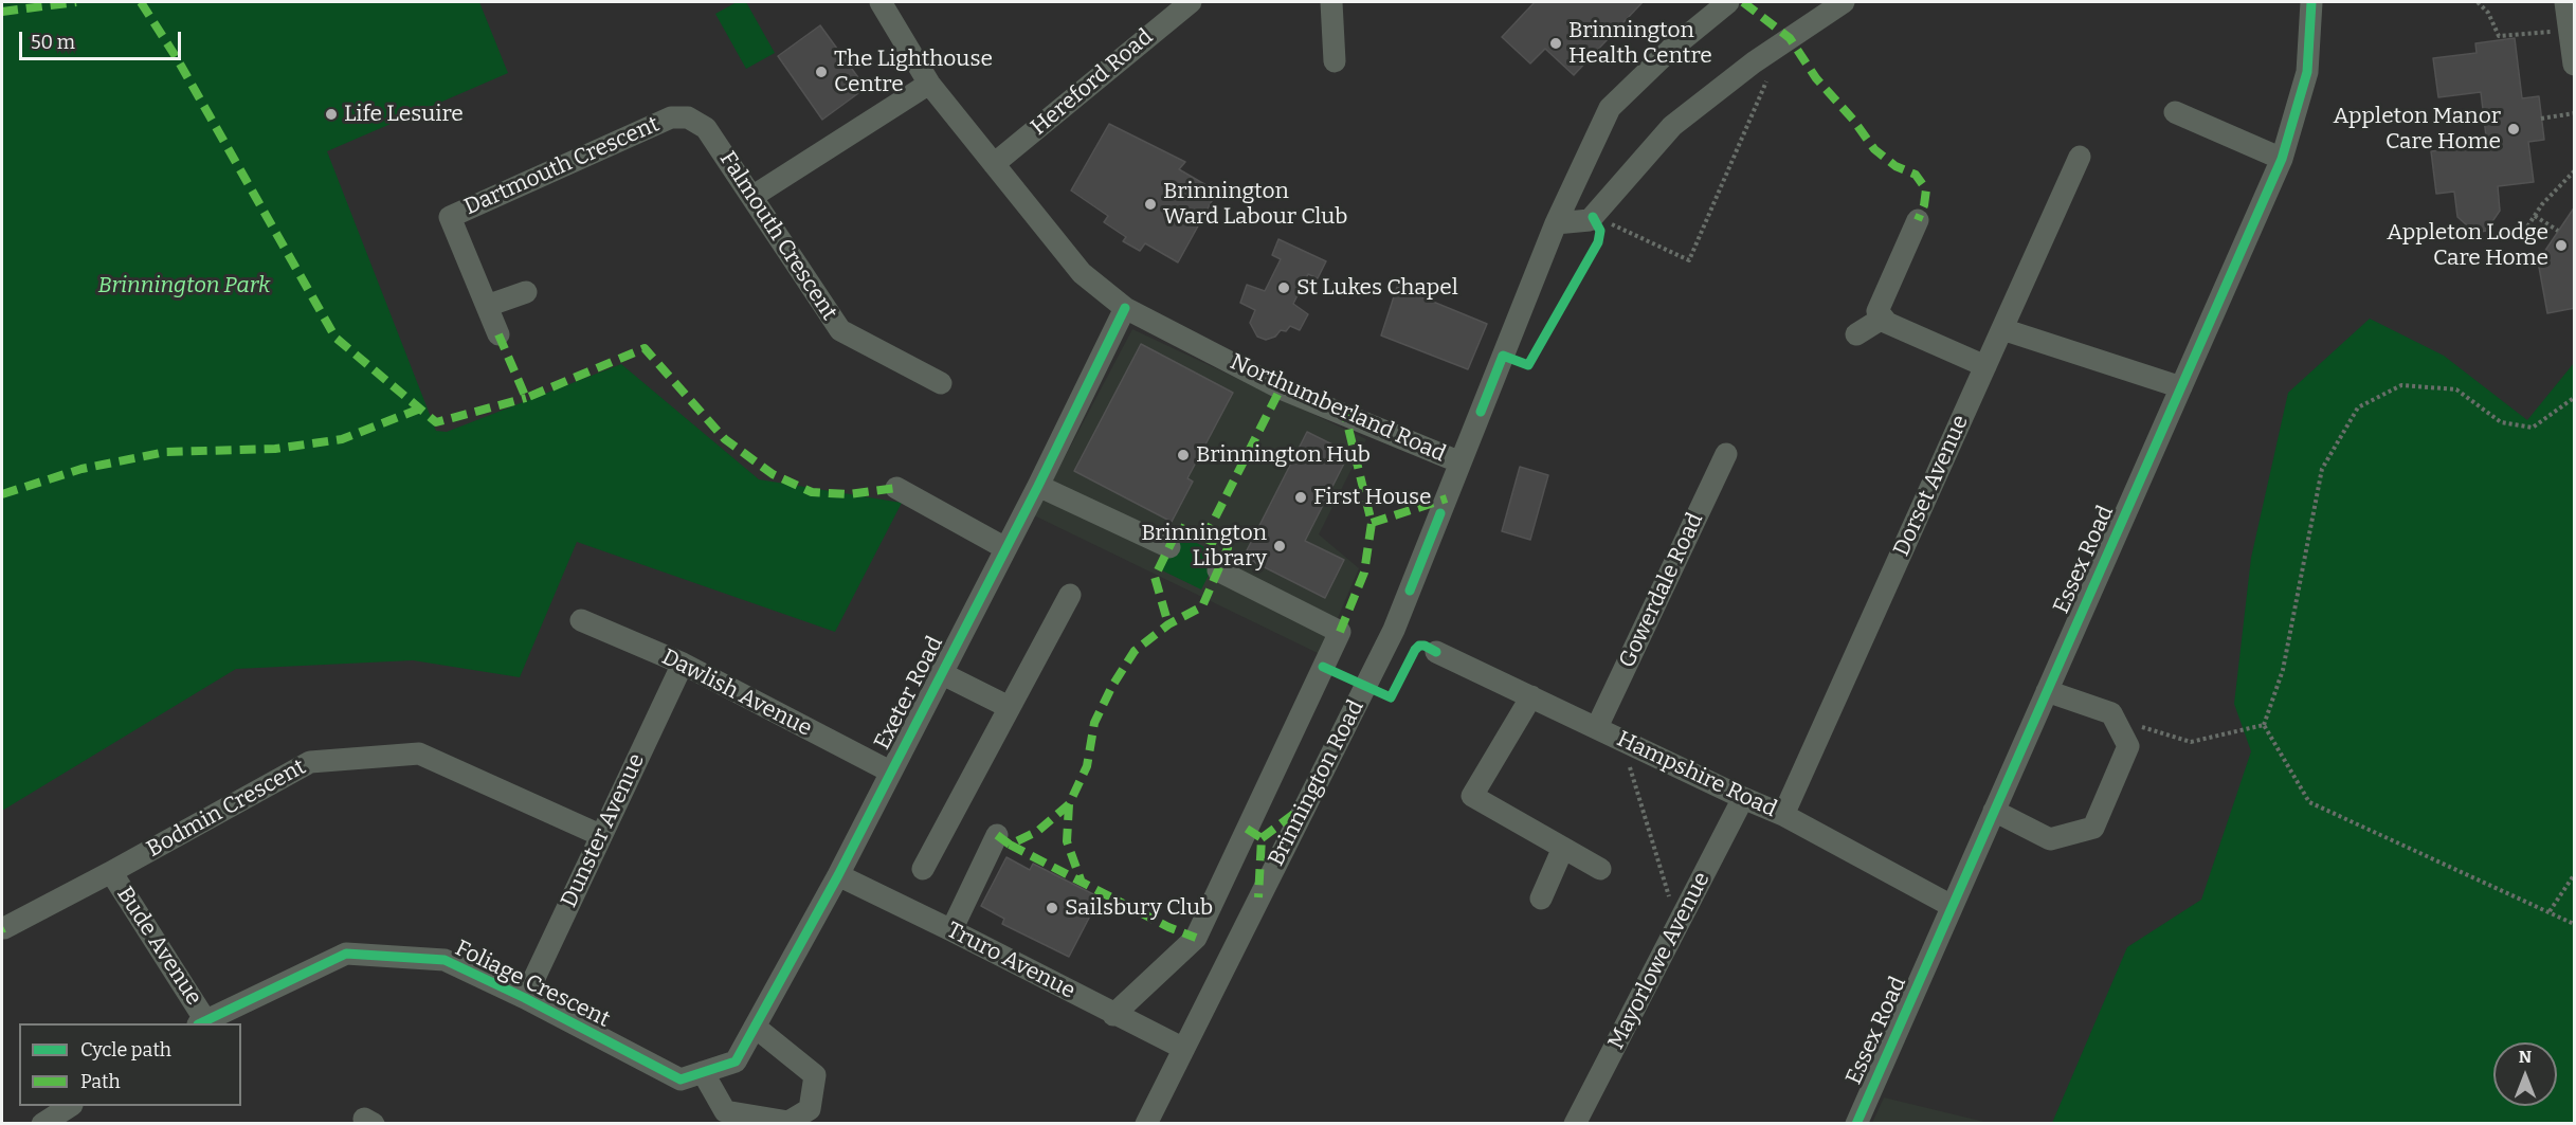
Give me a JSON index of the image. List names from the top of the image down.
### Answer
{
  "streets": {
    "street": [
      "Hereford Road",
      "Dartmouth Crescent",
      "Falmouth Crescent",
      "Northumberland Road",
      "Dorset Avenue",
      "Essex Road",
      "Gowerdale Road",
      "Dawlish Avenue",
      "Exeter Road",
      "Hampshire Road",
      "Brinnington Road",
      "Bodmin Crescent",
      "Dunster Avenue",
      "Bude Avenue",
      "Truro Avenue",
      "Mayorlowe Avenue",
      "Foliage Crescent"
    ]
  },
  "crossings": [
    ["Hereford Road", "Northumberland Road"],
    ["Dartmouth Crescent", "Falmouth Crescent"],
    ["Northumberland Road", "Exeter Road"],
    ["Northumberland Road", "Brinnington Road"],
    ["Dorset Avenue", "Hampshire Road"],
    ["Essex Road", "Hampshire Road"],
    ["Gowerdale Road", "Hampshire Road"],
    ["Dawlish Avenue", "Exeter Road"],
    ["Dawlish Avenue", "Dunster Avenue"],
    ["Exeter Road", "Truro Avenue"],
    ["Exeter Road", "Foliage Crescent"],
    ["Hampshire Road", "Mayorlowe Avenue"],
    ["Brinnington Road", "Truro Avenue"],
    ["Bodmin Crescent", "Dunster Avenue"],
    ["Bodmin Crescent", "Bude Avenue"],
    ["Dunster Avenue", "Foliage Crescent"],
    ["Bude Avenue", "Foliage Crescent"]
  ],
  "parks": ["Brinnington Park"],
  "places": [
    "Brinnington Health Centre",
    "The Lighthouse Centre",
    "Life Lesuire",
    "Appleton Manor Care Home",
    "Brinnington Ward Labour Club",
    "Appleton Lodge Care Home",
    "St Lukes Chapel",
    "Brinnington Hub",
    "First House",
    "Brinnington Library",
    "Sailsbury Club"
  ],
  "legend": ["Cycle path", "Path"],
  "scale_bar": "50 m",
  "north": "top"
}
